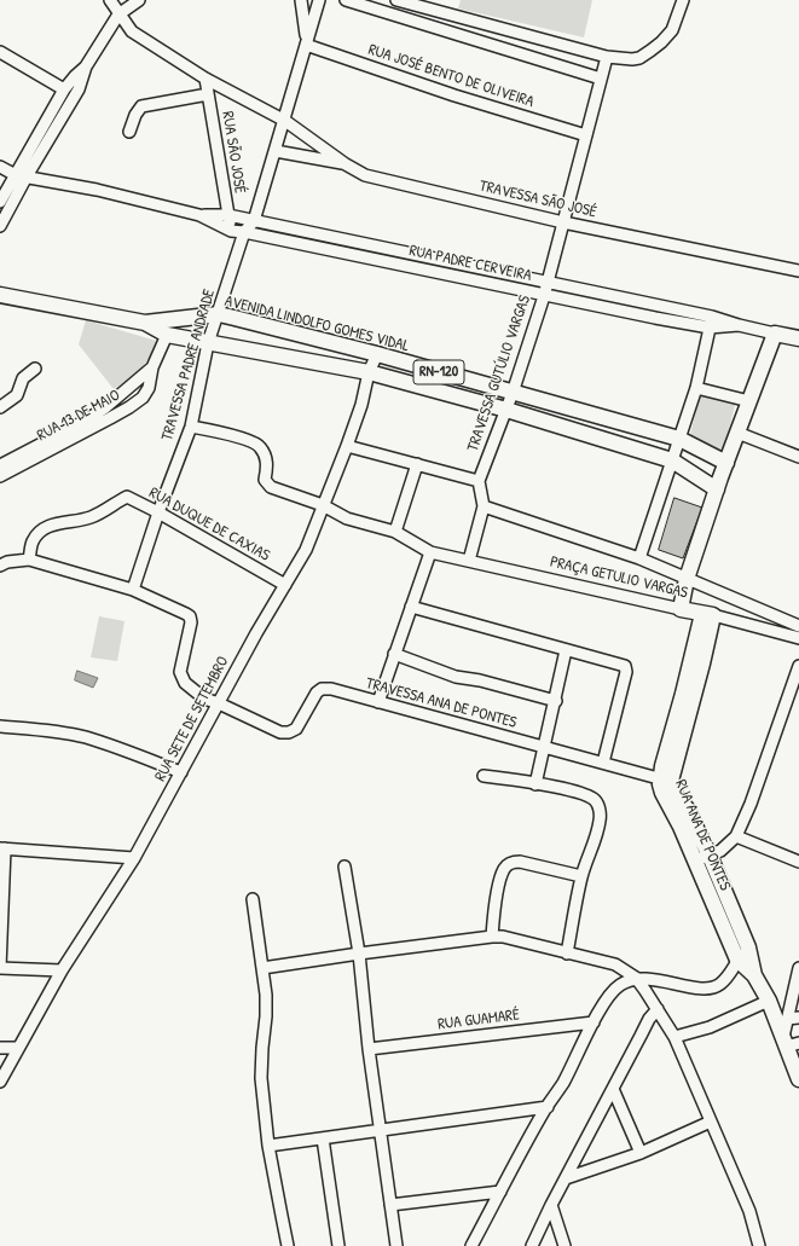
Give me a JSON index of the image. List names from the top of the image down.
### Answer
{
  "streets": {
    "main road": [
      "RUA PADRE CERVEIRA",
      "AVENIDA LINDOLFO GOMES VIDAL",
      "RN-120",
      "PRAÇA GETULIO VARGAS",
      "RUA ANA DE PONTES"
    ],
    "street": [
      "RUA JOSÉ BENTO DE OLIVEIRA",
      "RUA SÃO JOSÉ",
      "TRAVESSA SÃO JOSÉ",
      "TRAVESSA PADRE ANDRADE",
      "TRAVESSA GUTÚLIO VARGAS",
      "RUA 13 DE MAIO",
      "RUA DUQUE DE CAXIAS",
      "TRAVESSA ANA DE PONTES",
      "RUA SETE DE SETEMBRO",
      "RUA GUAMARÉ"
    ]
  },
  "crossings": [
    ["RUA JOSÉ BENTO DE OLIVEIRA", "TRAVESSA PADRE ANDRADE"],
    ["RUA JOSÉ BENTO DE OLIVEIRA", "TRAVESSA GUTÚLIO VARGAS"],
    ["RUA SÃO JOSÉ", "TRAVESSA SÃO JOSÉ"],
    ["RUA SÃO JOSÉ", "RUA PADRE CERVEIRA"],
    ["TRAVESSA SÃO JOSÉ", "TRAVESSA PADRE ANDRADE"],
    ["TRAVESSA SÃO JOSÉ", "TRAVESSA GUTÚLIO VARGAS"],
    ["RUA PADRE CERVEIRA", "TRAVESSA PADRE ANDRADE"],
    ["RUA PADRE CERVEIRA", "TRAVESSA GUTÚLIO VARGAS"],
    ["AVENIDA LINDOLFO GOMES VIDAL", "TRAVESSA PADRE ANDRADE"],
    ["AVENIDA LINDOLFO GOMES VIDAL", "TRAVESSA GUTÚLIO VARGAS"],
    ["AVENIDA LINDOLFO GOMES VIDAL", "RUA 13 DE MAIO"],
    ["AVENIDA LINDOLFO GOMES VIDAL", "RUA SETE DE SETEMBRO"],
    ["TRAVESSA PADRE ANDRADE", "RUA DUQUE DE CAXIAS"],
    ["TRAVESSA PADRE ANDRADE", "PRAÇA GETULIO VARGAS"],
    ["RUA DUQUE DE CAXIAS", "RUA SETE DE SETEMBRO"],
    ["PRAÇA GETULIO VARGAS", "RUA SETE DE SETEMBRO"],
    ["PRAÇA GETULIO VARGAS", "RUA ANA DE PONTES"],
    ["TRAVESSA ANA DE PONTES", "RUA SETE DE SETEMBRO"],
    ["TRAVESSA ANA DE PONTES", "RUA ANA DE PONTES"]
  ]
}
